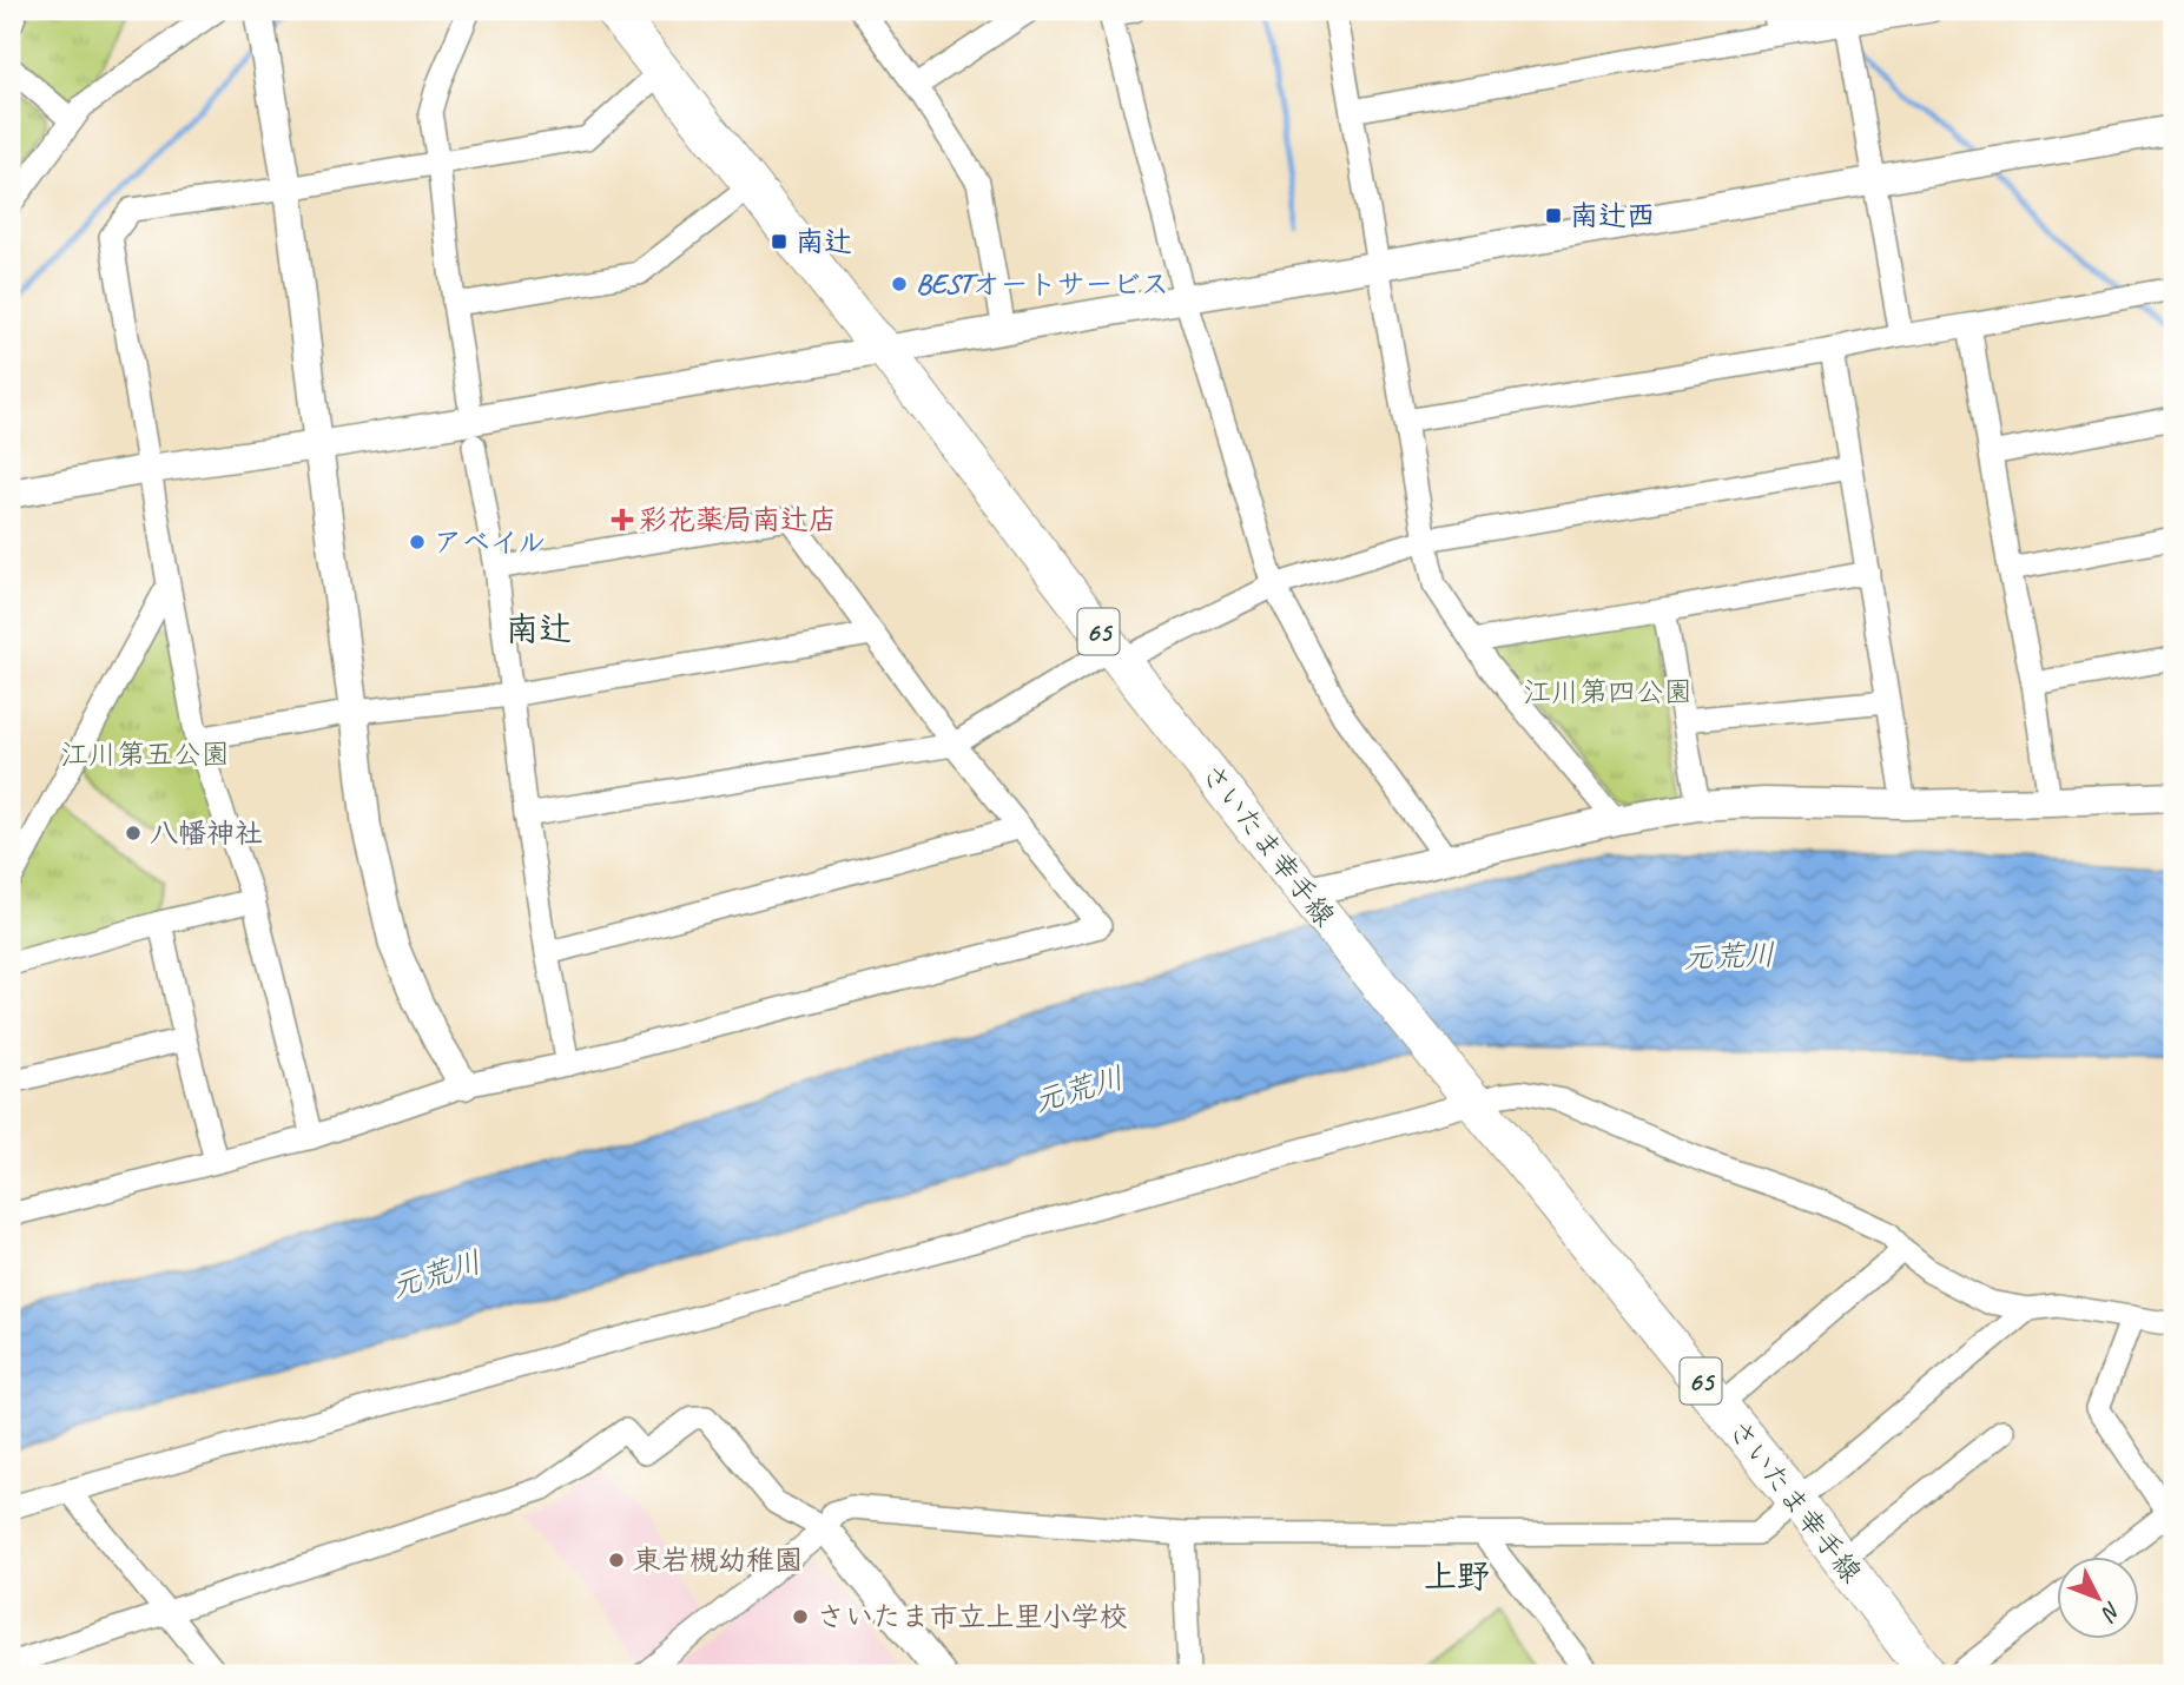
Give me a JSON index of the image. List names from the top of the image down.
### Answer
{
  "streets": {
    "main road": ["65", "さいたま幸手線"]
  },
  "districts": ["南辻", "上野"],
  "water": ["元荒川"],
  "parks": ["江川第四公園", "江川第五公園"],
  "places": {
    "transit": ["南辻西", "南辻"],
    "other": [
      "BESTオートサービス",
      "アベイル",
      "八幡神社",
      "東岩槻幼稚園",
      "さいたま市立上里小学校"
    ],
    "health": ["彩花薬局南辻店"]
  },
  "north": "bottom right"
}
